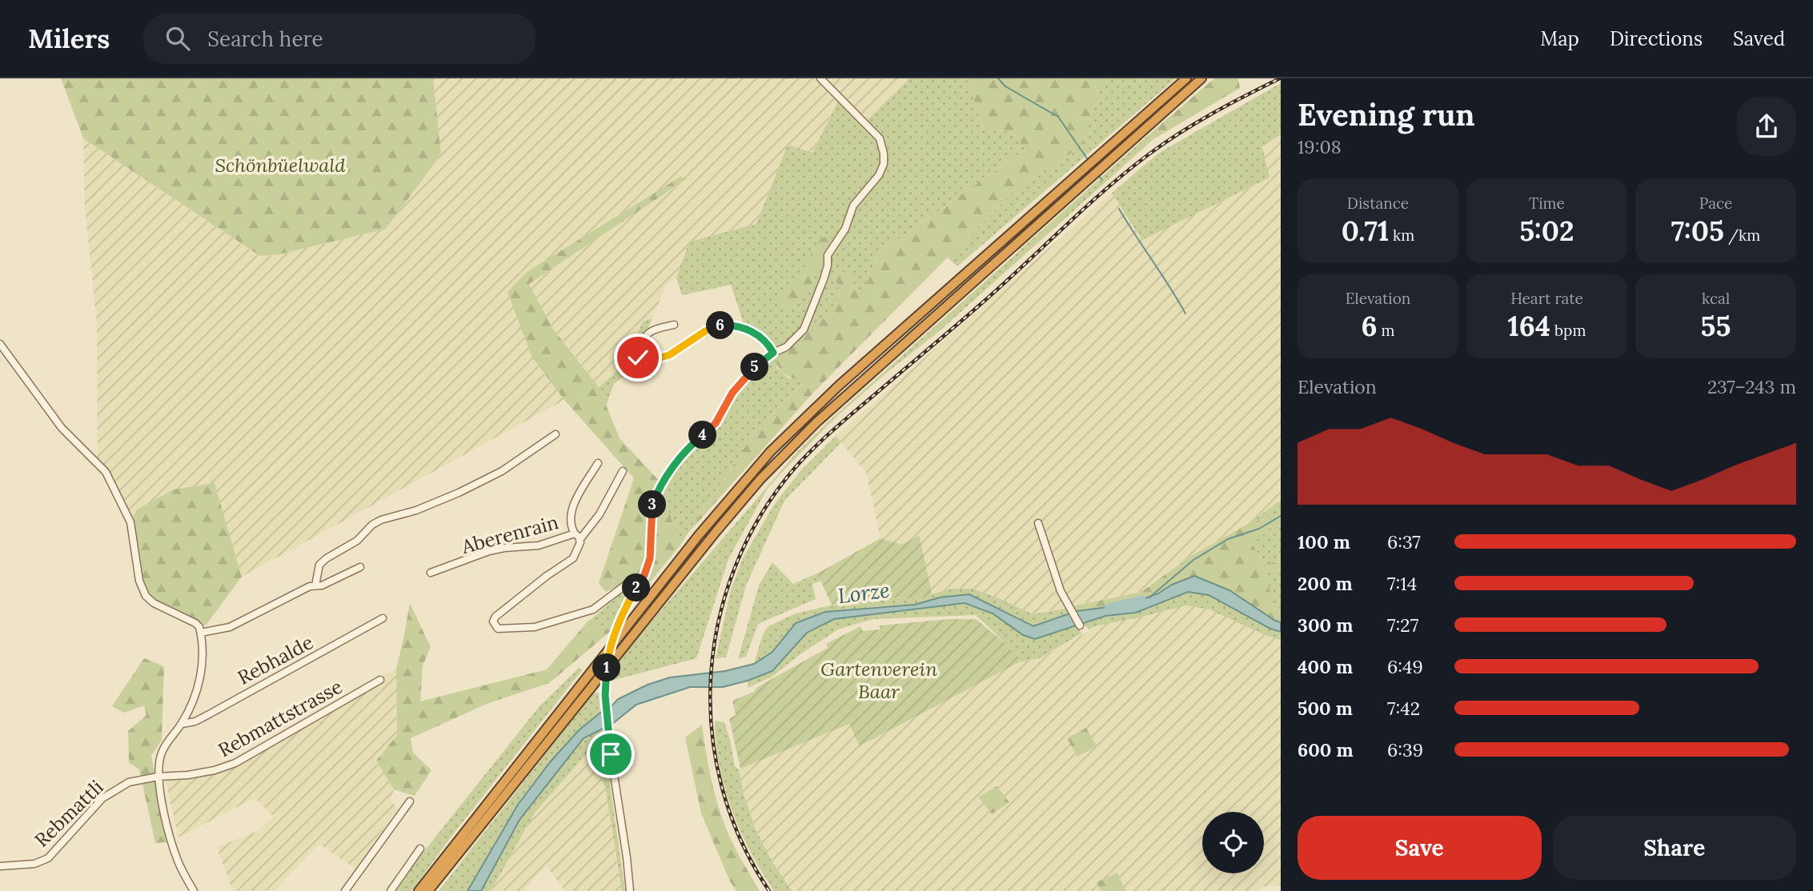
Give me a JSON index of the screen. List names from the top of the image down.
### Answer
{
  "streets": {
    "street": [
      "Aberenrain",
      "Rebhalde",
      "Rebmattstrasse",
      "Rebmattli"
    ]
  },
  "crossings": [
    ["Rebmattstrasse", "Rebmattli"]
  ],
  "water": ["Lorze"],
  "parks": ["Schönbüelwald", "Gartenverein Baar"],
  "page": {
    "header": "Milers",
    "search": "Search here",
    "nav": ["Map", "Directions", "Saved"],
    "heading": ["Evening run", "19:08"],
    "stats": [
      ["Distance", "0.71 km"],
      ["Time", "5:02"],
      ["Pace", "7:05 /km"],
      ["Elevation", "6 m"],
      ["Heart rate", "164 bpm"],
      ["kcal", "55"]
    ],
    "pins": [
      "6",
      "5",
      "4",
      "3",
      "2",
      "1"
    ],
    "chart": ["Elevation", "237–243 m"],
    "list": [
      {
        "name": "100 m",
        "note": "6:37"
      },
      {
        "name": "200 m",
        "note": "7:14"
      },
      {
        "name": "300 m",
        "note": "7:27"
      },
      {
        "name": "400 m",
        "note": "6:49"
      },
      {
        "name": "500 m",
        "note": "7:42"
      },
      {
        "name": "600 m",
        "note": "6:39"
      }
    ],
    "buttons": ["Save", "Share"]
  }
}
